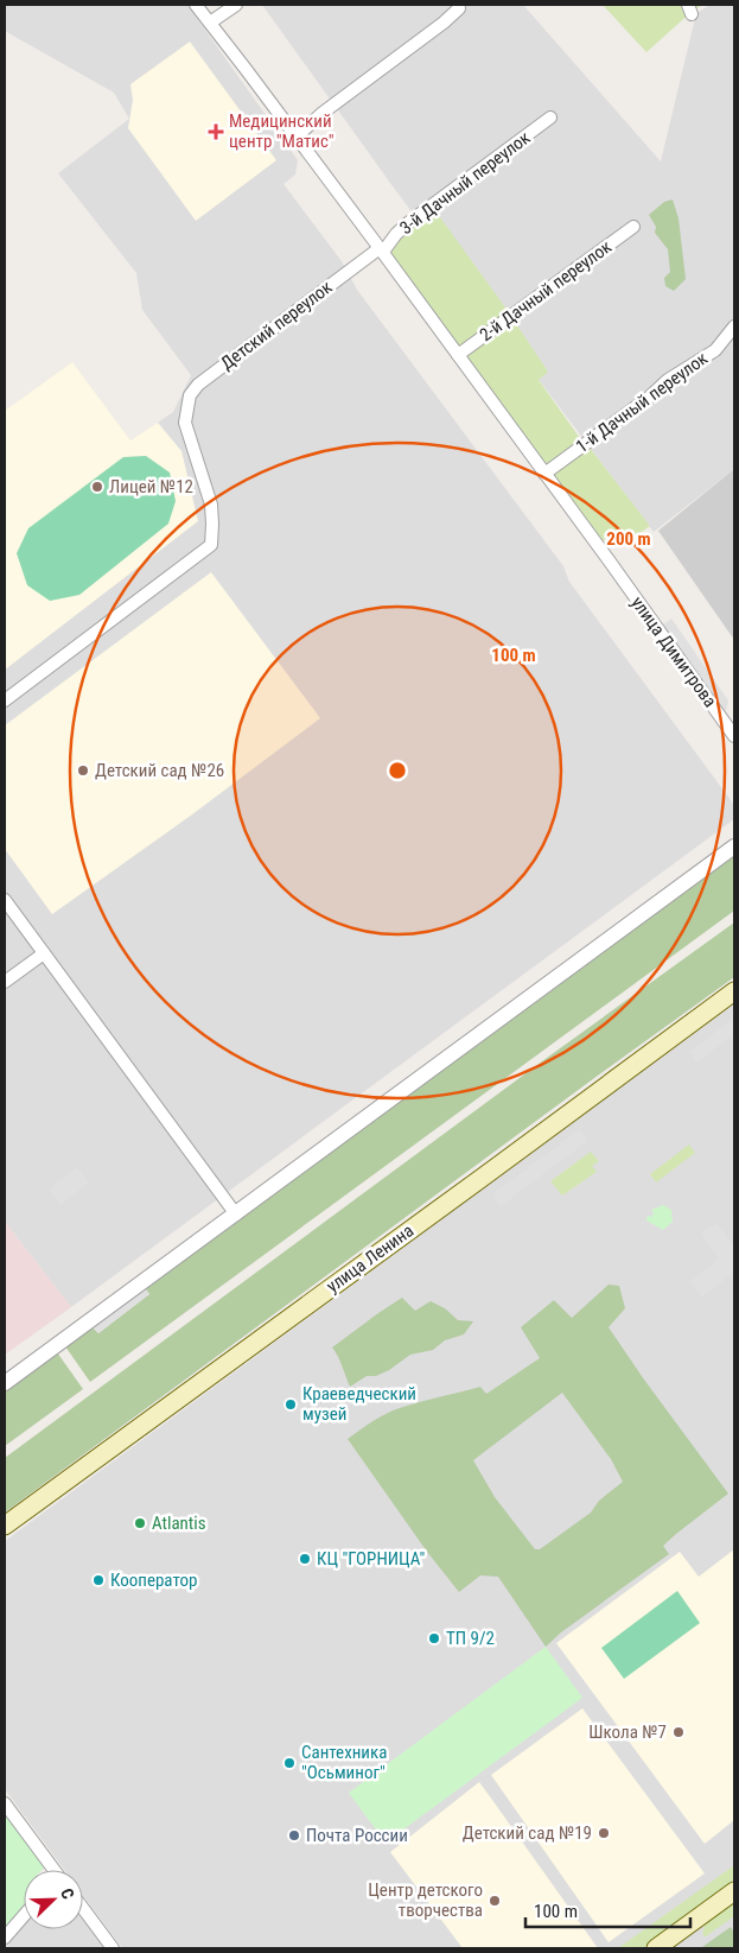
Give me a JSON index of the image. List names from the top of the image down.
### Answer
{
  "streets": {
    "main road": ["улица Ленина"],
    "street": [
      "3-й Дачный переулок",
      "2-й Дачный переулок",
      "Детский переулок",
      "1-й Дачный переулок",
      "улица Димитрова"
    ]
  },
  "crossings": [
    ["3-й Дачный переулок", "Детский переулок"],
    ["1-й Дачный переулок", "улица Димитрова"]
  ],
  "places": {
    "health": ["Медицинский центр \"Матис\""],
    "other": [
      "Лицей №12",
      "Детский сад №26",
      "Краеведческий музей",
      "Atlantis",
      "КЦ \"ГОРНИЦА\"",
      "Кооператор",
      "ТП 9/2",
      "Школа №7",
      "Сантехника \"Осьминог\"",
      "Детский сад №19",
      "Почта России",
      "Центр детского творчества"
    ]
  },
  "scale_bar": "100 m",
  "north": "top right",
  "rings": ["200 m", "100 m"]
}
